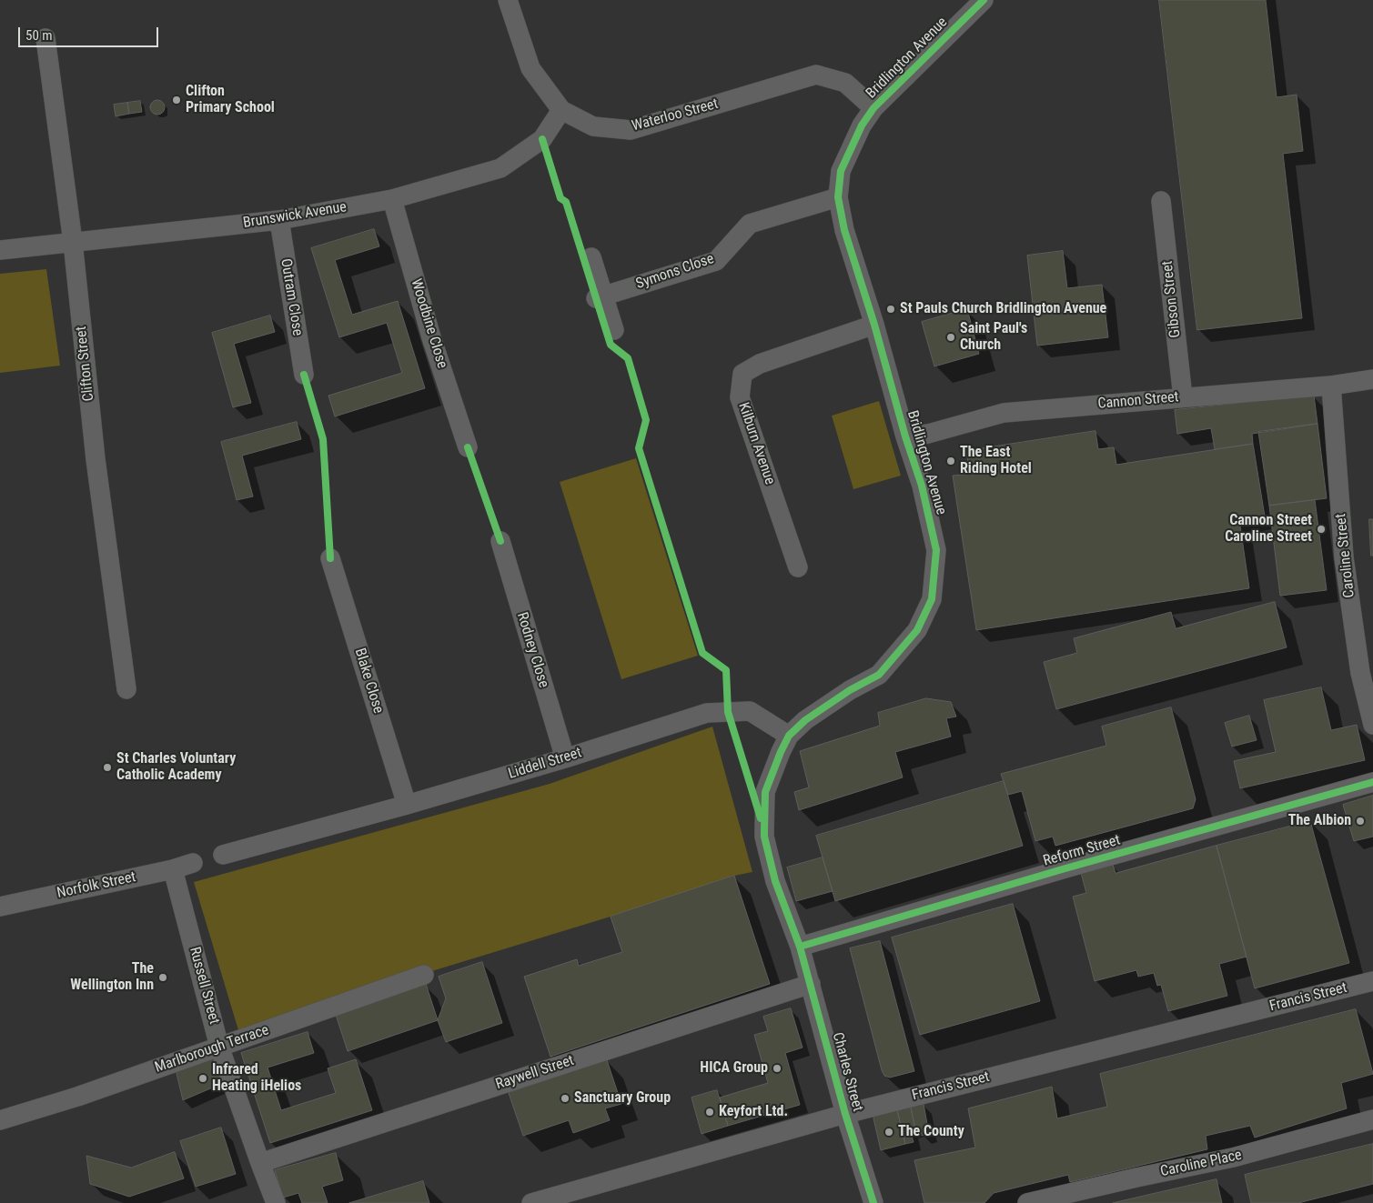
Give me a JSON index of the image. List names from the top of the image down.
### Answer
{
  "streets": {
    "street": [
      "Bridlington Avenue",
      "Waterloo Street",
      "Brunswick Avenue",
      "Symons Close",
      "Outram Close",
      "Gibson Street",
      "Woodbine Close",
      "Clifton Street",
      "Cannon Street",
      "Kilburn Avenue",
      "Caroline Street",
      "Rodney Close",
      "Blake Close",
      "Liddell Street",
      "Reform Street",
      "Norfolk Street",
      "Russell Street",
      "Francis Street",
      "Marlborough Terrace",
      "Charles Street",
      "Raywell Street",
      "Caroline Place"
    ]
  },
  "crossings": [
    ["Bridlington Avenue", "Waterloo Street"],
    ["Bridlington Avenue", "Symons Close"],
    ["Bridlington Avenue", "Cannon Street"],
    ["Bridlington Avenue", "Kilburn Avenue"],
    ["Bridlington Avenue", "Liddell Street"],
    ["Bridlington Avenue", "Reform Street"],
    ["Bridlington Avenue", "Charles Street"],
    ["Waterloo Street", "Brunswick Avenue"],
    ["Brunswick Avenue", "Outram Close"],
    ["Brunswick Avenue", "Woodbine Close"],
    ["Brunswick Avenue", "Clifton Street"],
    ["Gibson Street", "Cannon Street"],
    ["Cannon Street", "Caroline Street"],
    ["Rodney Close", "Liddell Street"],
    ["Blake Close", "Liddell Street"],
    ["Reform Street", "Charles Street"],
    ["Norfolk Street", "Russell Street"],
    ["Russell Street", "Marlborough Terrace"],
    ["Russell Street", "Raywell Street"],
    ["Francis Street", "Charles Street"],
    ["Charles Street", "Raywell Street"]
  ],
  "places": [
    "Clifton Primary School",
    "St Pauls Church Bridlington Avenue",
    "Saint Paul's Church",
    "The East Riding Hotel",
    "Cannon Street Caroline Street",
    "St Charles Voluntary Catholic Academy",
    "The Albion",
    "The Wellington Inn",
    "HICA Group",
    "Infrared Heating iHelios",
    "Sanctuary Group",
    "Keyfort Ltd.",
    "The County"
  ],
  "scale_bar": "50 m"
}
